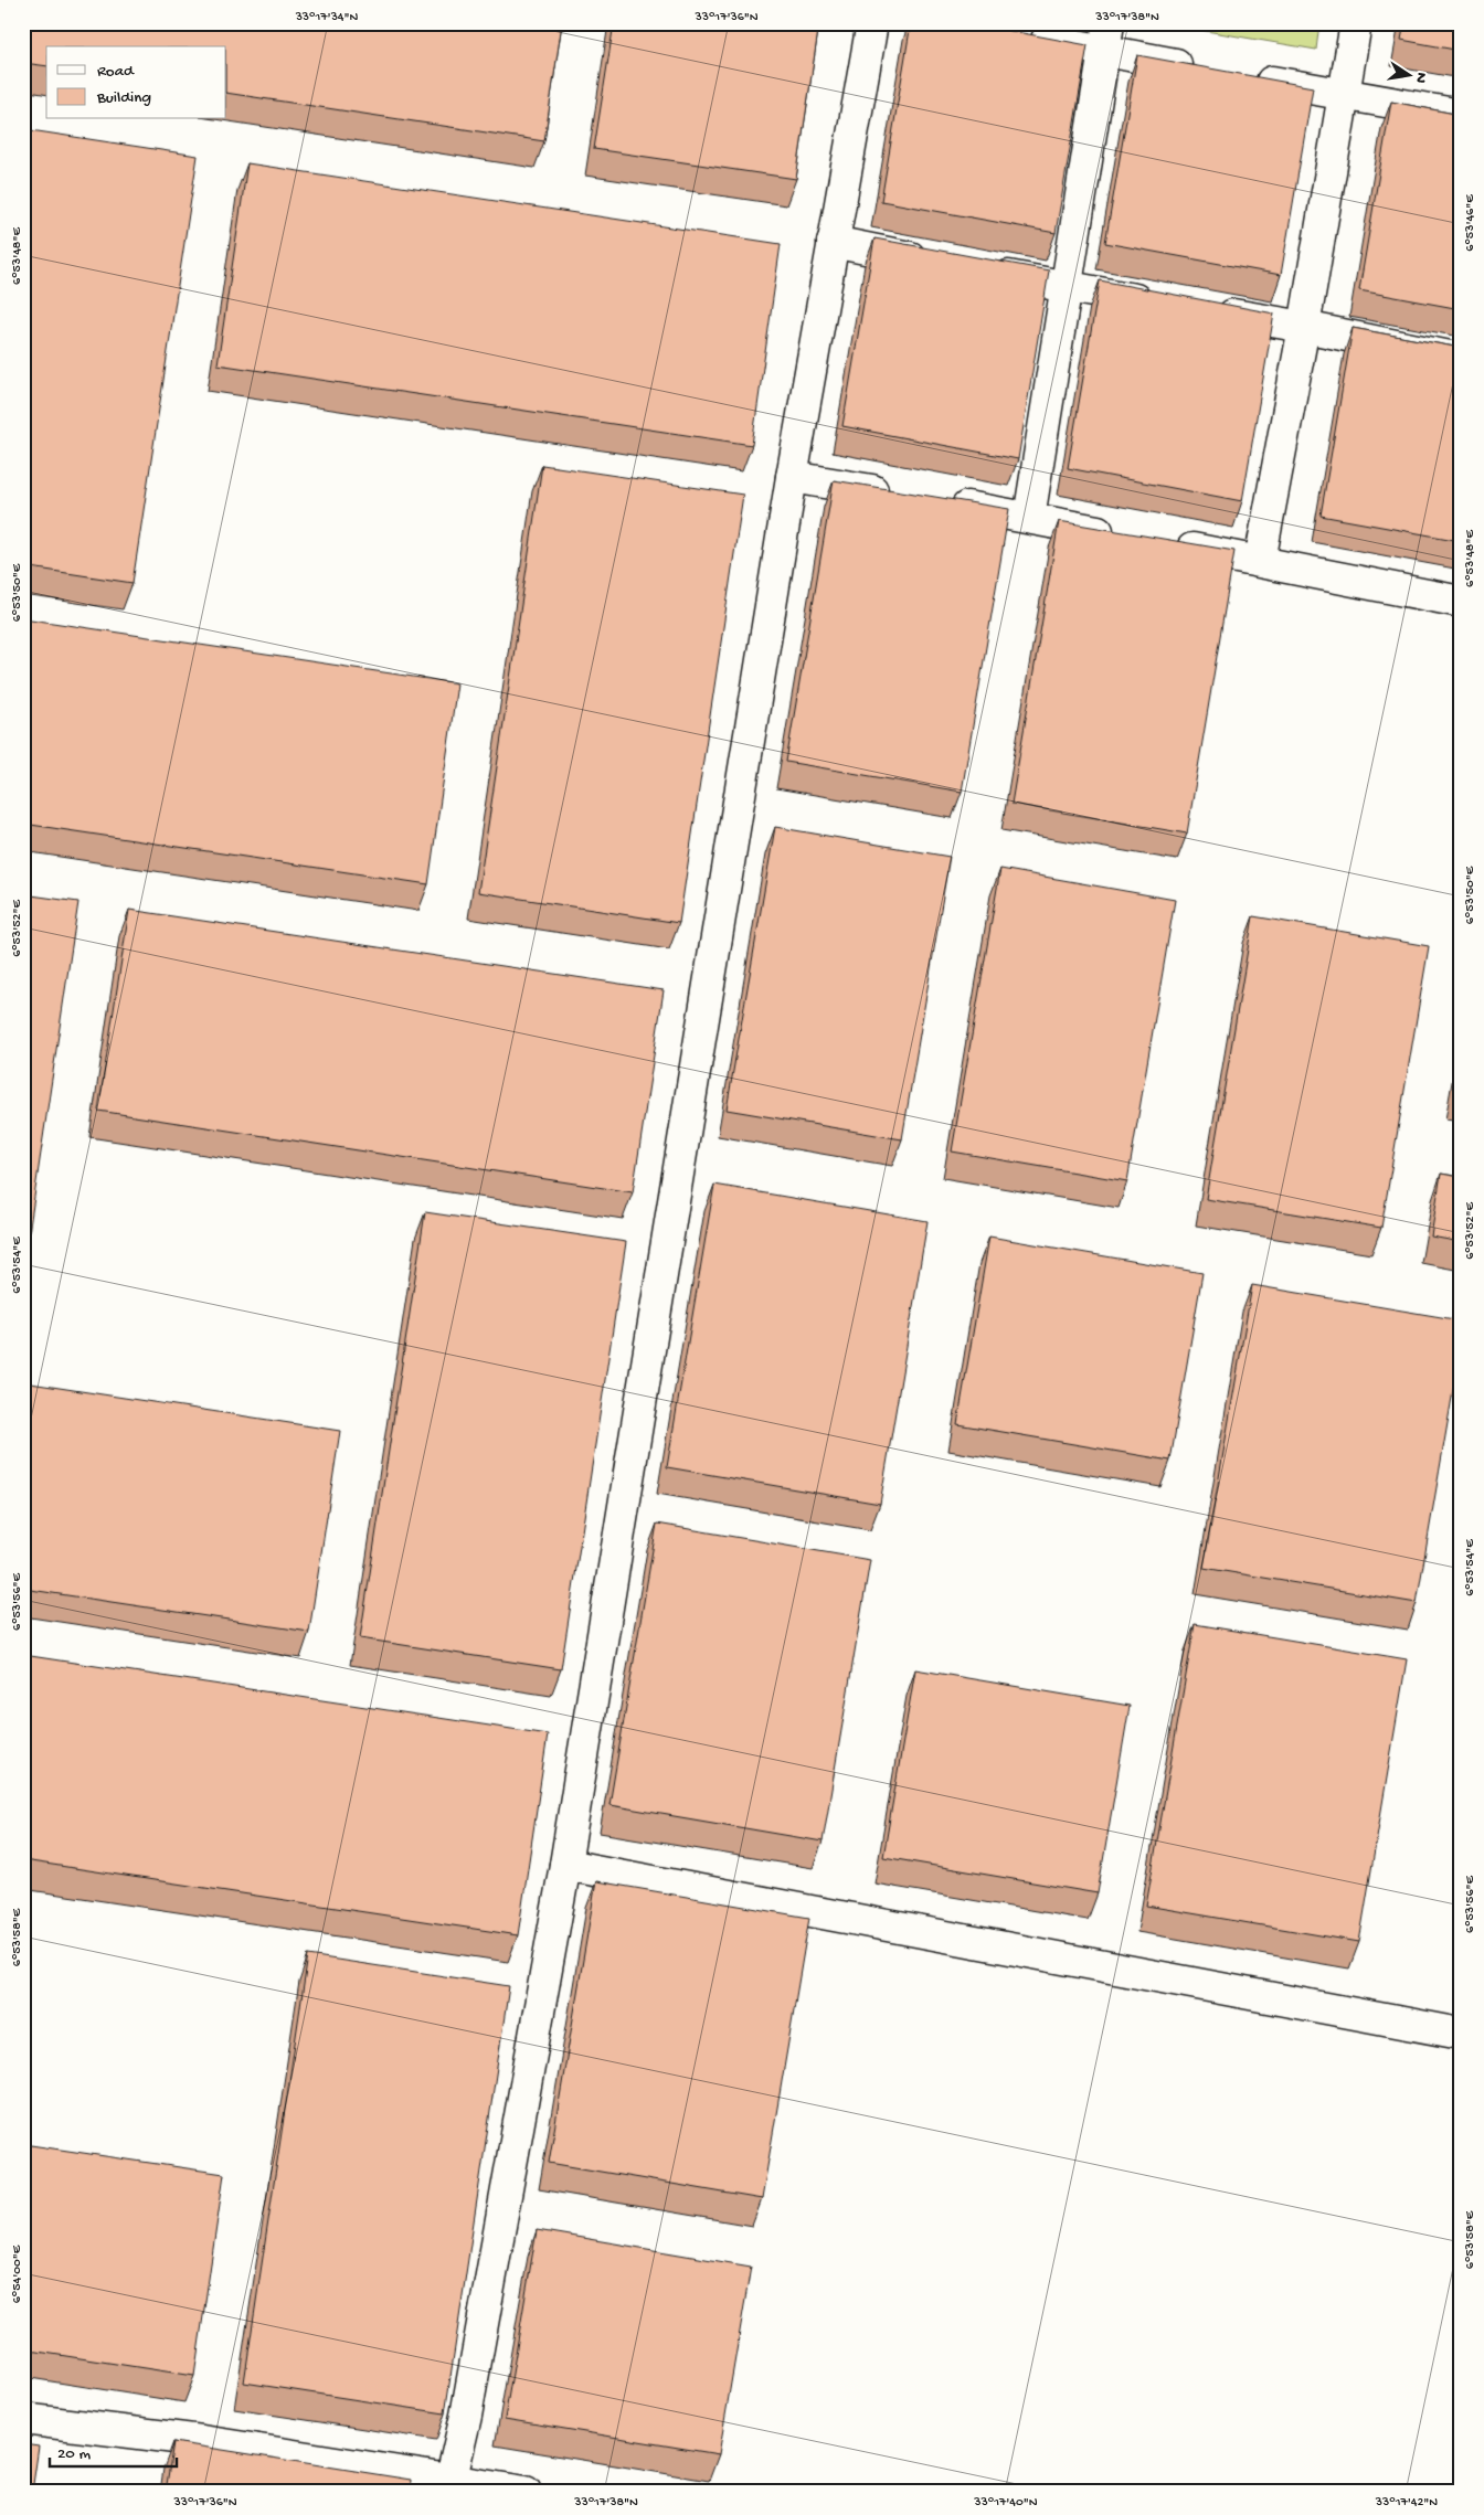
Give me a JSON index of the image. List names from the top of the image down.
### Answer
{
  "legend": ["Road", "Building"],
  "scale_bar": "20 m",
  "north": "right",
  "coordinates": [
    "33°17'34\"N",
    "33°17'36\"N",
    "33°17'38\"N",
    "6°53'46\"E",
    "6°53'48\"E",
    "6°53'50\"E",
    "6°53'52\"E",
    "6°53'54\"E",
    "6°53'56\"E",
    "6°53'58\"E",
    "6°54'00\"E",
    "33°17'40\"N",
    "33°17'42\"N"
  ]
}
